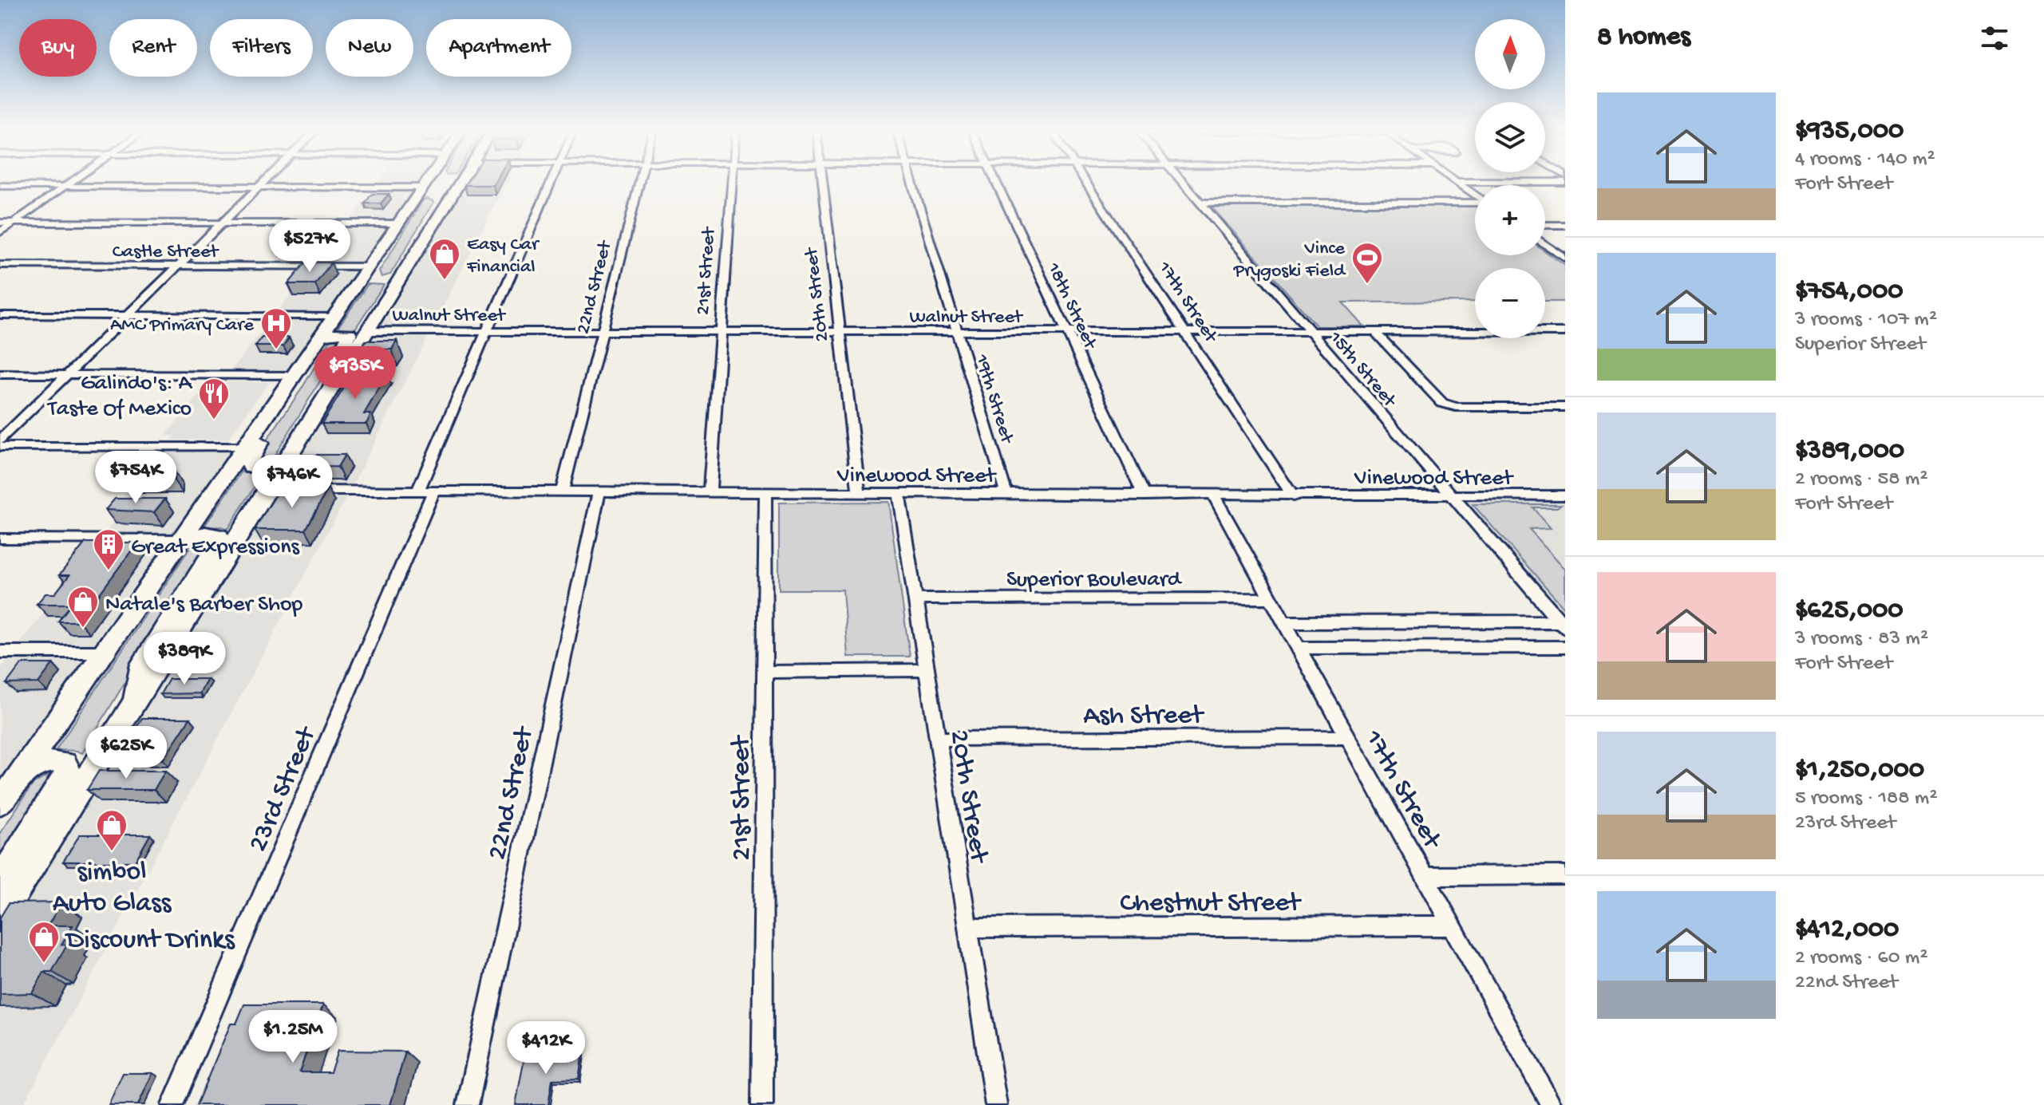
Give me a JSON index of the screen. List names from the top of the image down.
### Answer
{
  "streets": {
    "street": [
      "Castle Street",
      "21st Street",
      "22nd Street",
      "20th Street",
      "17th Street",
      "18th Street",
      "Walnut Street",
      "15th Street",
      "19th Street",
      "Vinewood Street",
      "Superior Boulevard",
      "Ash Street",
      "23rd Street",
      "Chestnut Street"
    ]
  },
  "crossings": [
    ["21st Street", "Walnut Street"],
    ["21st Street", "Vinewood Street"],
    ["22nd Street", "Walnut Street"],
    ["22nd Street", "Vinewood Street"],
    ["20th Street", "Walnut Street"],
    ["20th Street", "Vinewood Street"],
    ["20th Street", "Superior Boulevard"],
    ["20th Street", "Ash Street"],
    ["20th Street", "Chestnut Street"],
    ["17th Street", "Walnut Street"],
    ["17th Street", "Vinewood Street"],
    ["17th Street", "Superior Boulevard"],
    ["17th Street", "Ash Street"],
    ["17th Street", "Chestnut Street"],
    ["18th Street", "Walnut Street"],
    ["18th Street", "Vinewood Street"],
    ["Walnut Street", "15th Street"],
    ["Walnut Street", "19th Street"],
    ["Walnut Street", "23rd Street"],
    ["15th Street", "Vinewood Street"],
    ["19th Street", "Vinewood Street"],
    ["Vinewood Street", "23rd Street"]
  ],
  "places": {
    "shop": [
      "Easy Car Financial",
      "Natale's Barber Shop",
      "simbol Auto Glass",
      "Discount Drinks"
    ],
    "sports": ["Vince Prygoski Field"],
    "hospital": ["AMC Primary Care"],
    "restaurant": ["Galindo's: A Taste Of Mexico"],
    "building": ["Great Expressions"]
  },
  "north": "top",
  "page": {
    "heading": "8 homes",
    "map_buttons": ["+", "−"],
    "chip": [
      "Buy",
      "Rent",
      "Filters",
      "New",
      "Apartment"
    ],
    "list": [
      {
        "name": "$935,000",
        "note": "4 rooms · 140 m² · Fort Street"
      },
      {
        "name": "$754,000",
        "note": "3 rooms · 107 m² · Superior Street"
      },
      {
        "name": "$389,000",
        "note": "2 rooms · 58 m² · Fort Street"
      },
      {
        "name": "$625,000",
        "note": "3 rooms · 83 m² · Fort Street"
      },
      {
        "name": "$1,250,000",
        "note": "5 rooms · 188 m² · 23rd Street"
      },
      {
        "name": "$412,000",
        "note": "2 rooms · 60 m² · 22nd Street"
      }
    ],
    "price": [
      "$527K",
      "$935K",
      "$754K",
      "$746K",
      "$389K",
      "$625K",
      "$1.25M",
      "$412K"
    ]
  }
}
